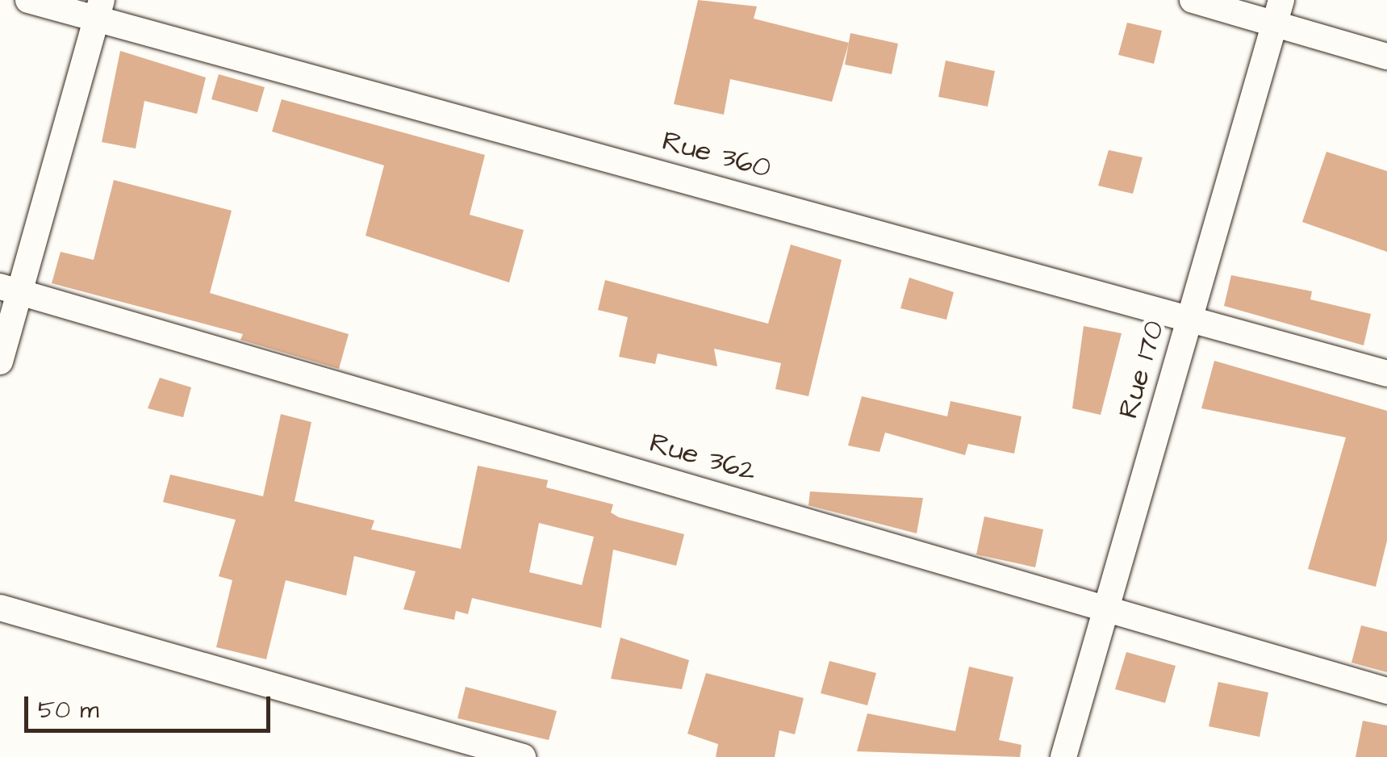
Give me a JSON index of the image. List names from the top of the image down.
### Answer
{
  "streets": {
    "street": ["Rue 360", "Rue 170", "Rue 362"]
  },
  "crossings": [
    ["Rue 360", "Rue 170"],
    ["Rue 170", "Rue 362"]
  ],
  "scale_bar": "50 m"
}
